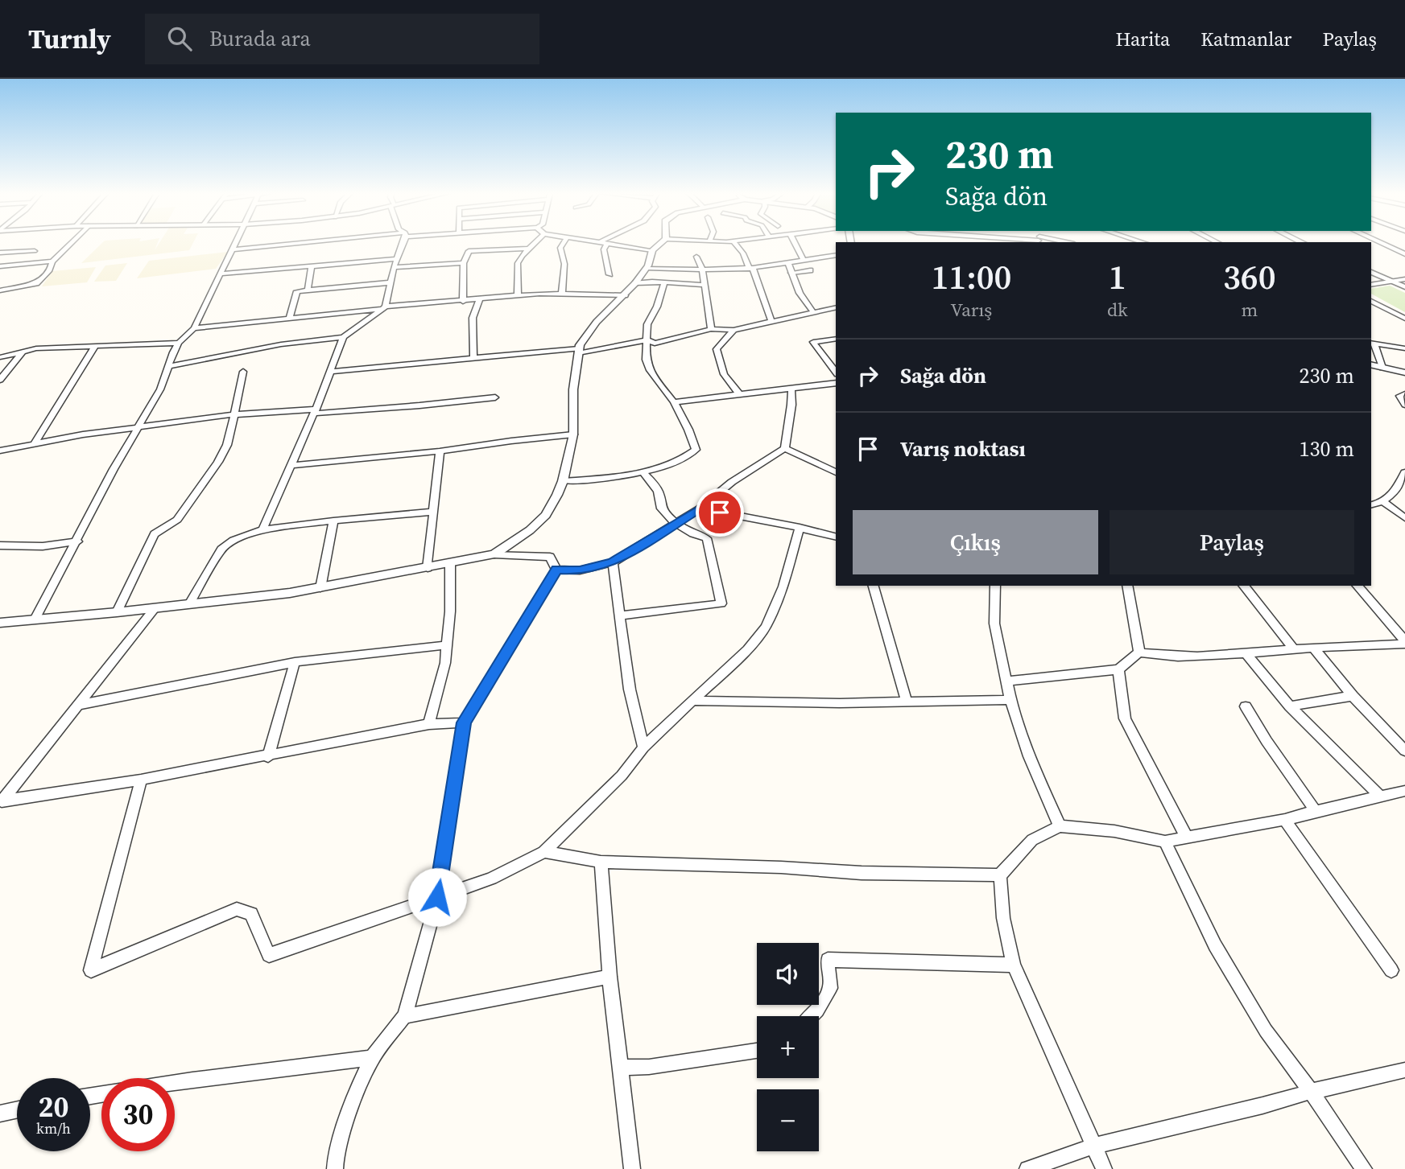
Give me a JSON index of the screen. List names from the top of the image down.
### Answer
{
  "page": {
    "header": "Turnly",
    "search": "Burada ara",
    "nav": ["Harita", "Katmanlar", "Paylaş"],
    "turn": ["230 m", "Sağa dön"],
    "eta": [
      "11:00",
      "Varış",
      "1",
      "dk",
      "360",
      "m"
    ],
    "list": [
      {
        "name": "Sağa dön",
        "value": "230 m"
      },
      {
        "name": "Varış noktası",
        "value": "130 m"
      }
    ],
    "buttons": ["Çıkış", "Paylaş"],
    "map_buttons": ["+", "−"],
    "speed": "20 km/h",
    "limit": "30"
  }
}
